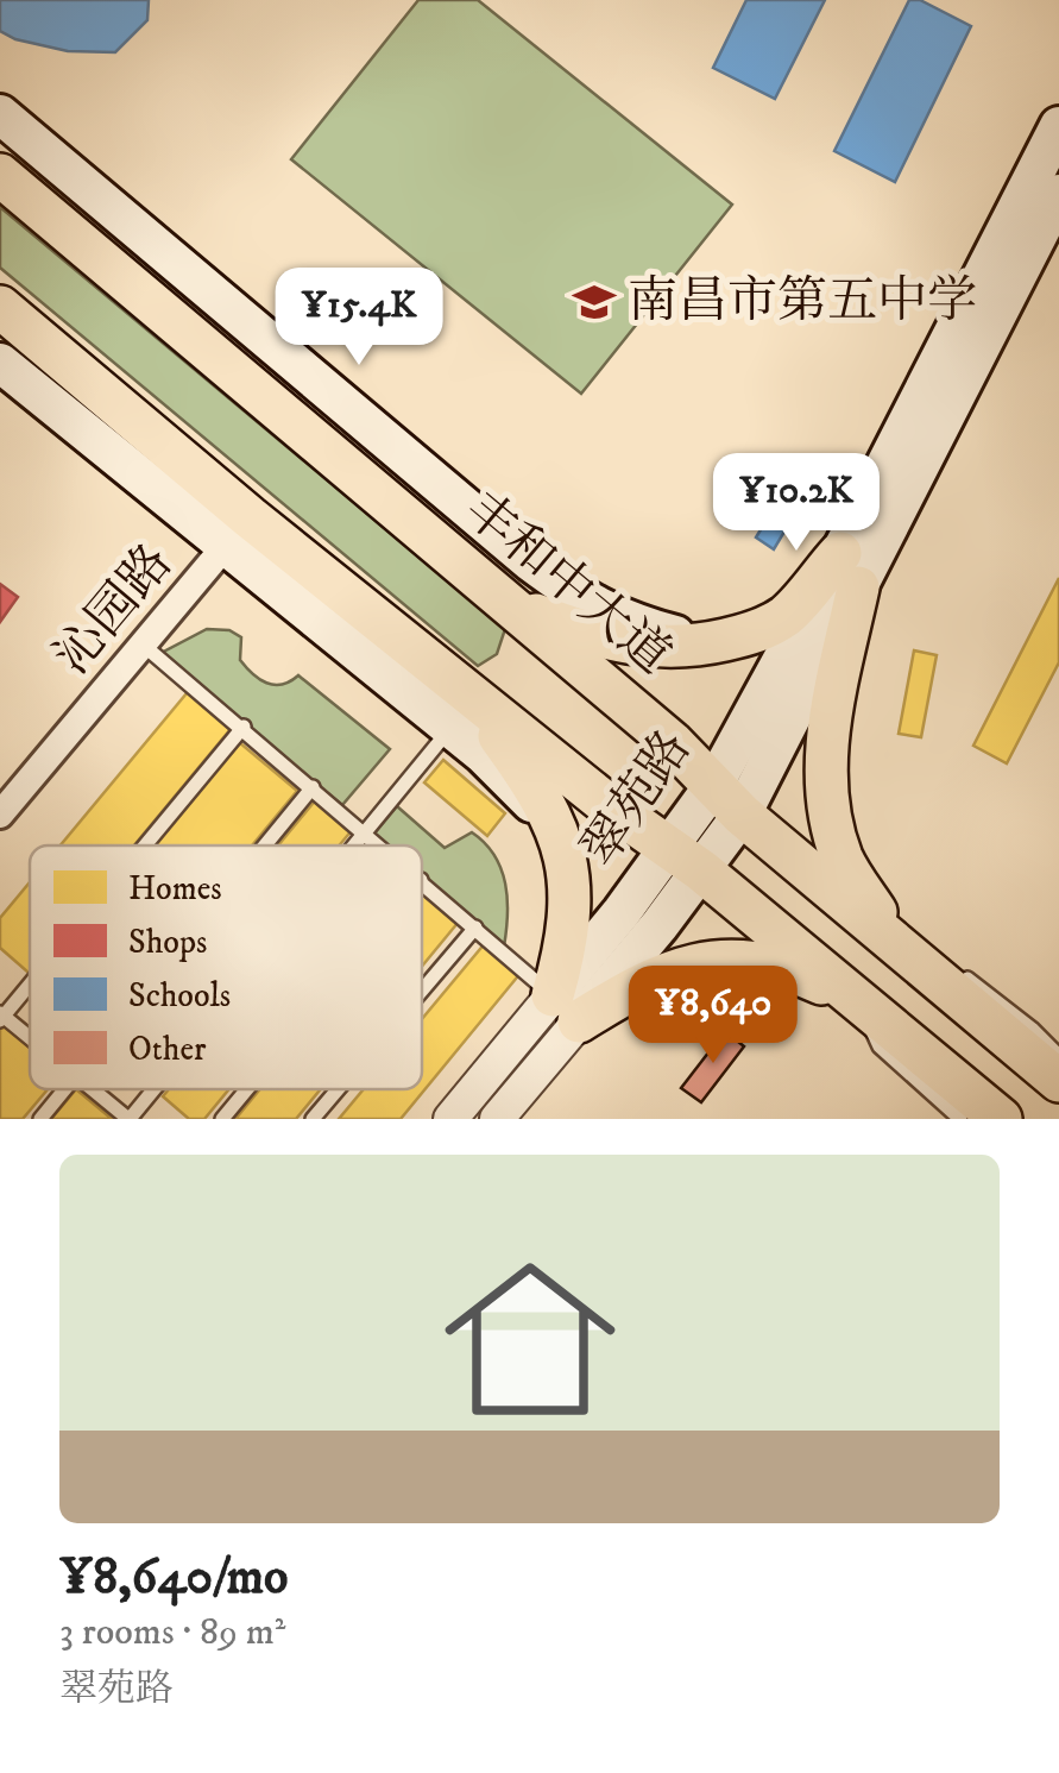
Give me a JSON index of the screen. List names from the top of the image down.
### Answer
{
  "streets": {
    "main road": ["丰和中大道", "翠苑路"],
    "street": ["沁园路"]
  },
  "crossings": [
    ["丰和中大道", "翠苑路"]
  ],
  "places": {
    "school or university": ["南昌市第五中学"]
  },
  "legend": [
    "Homes",
    "Shops",
    "Schools",
    "Other"
  ],
  "page": {
    "price": ["¥15.4K", "¥10.2K", "¥8,640"],
    "list": [
      {
        "name": "¥8,640/mo",
        "note": "3 rooms · 89 m² · 翠苑路"
      }
    ]
  }
}
